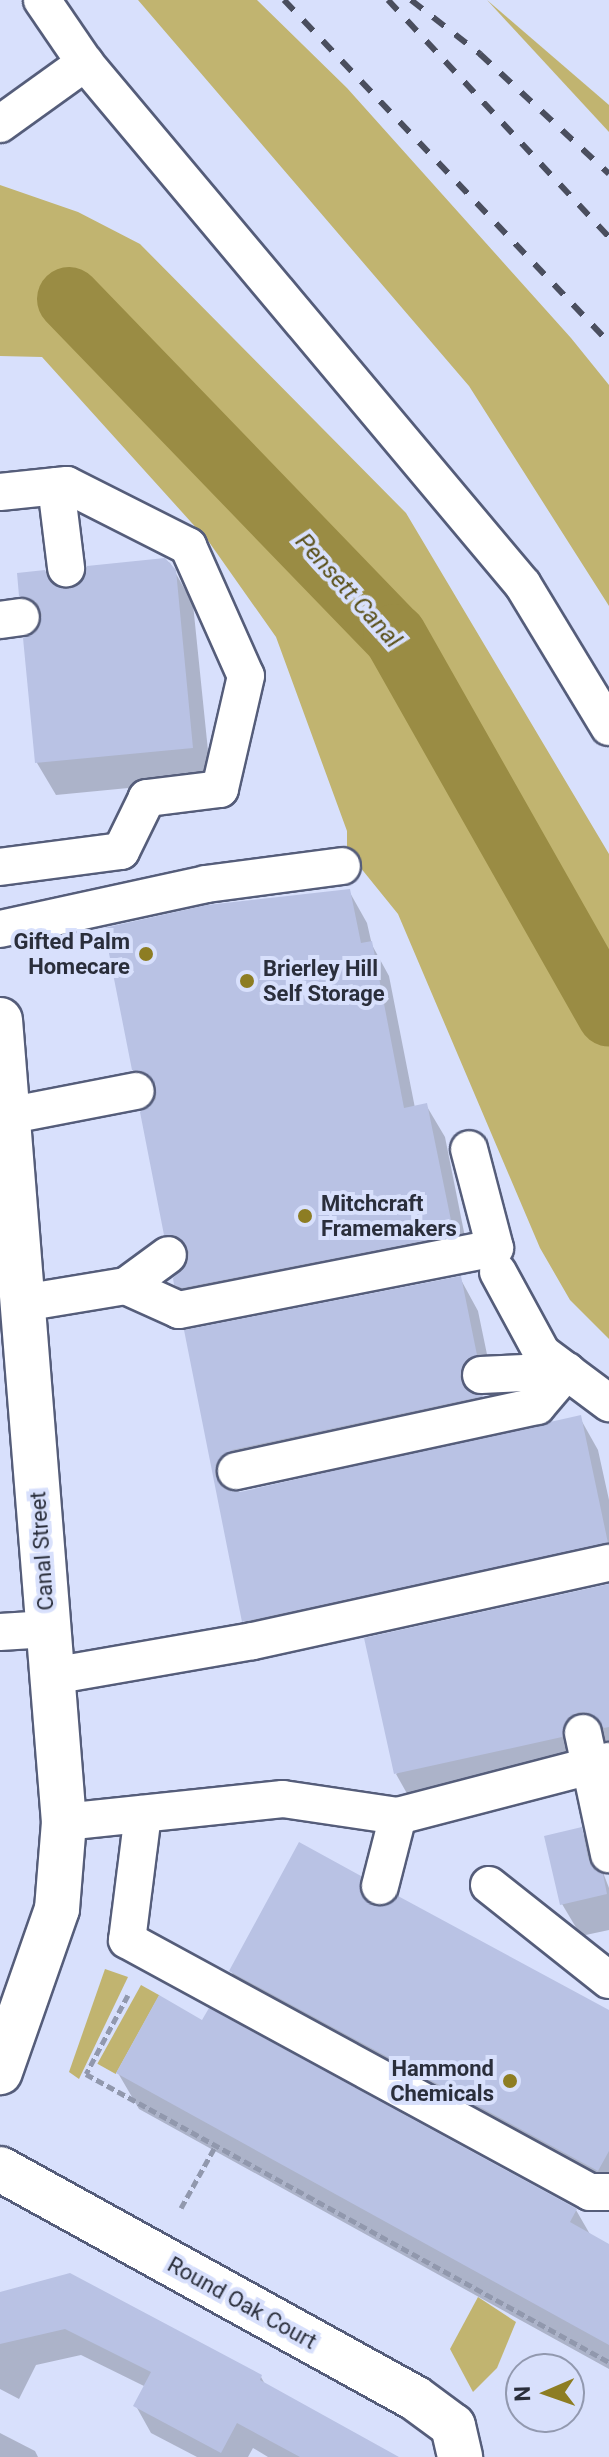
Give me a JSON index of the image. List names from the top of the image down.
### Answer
{
  "streets": {
    "street": ["Canal Street", "Round Oak Court"]
  },
  "water": ["Pensett Canal"],
  "places": [
    "Gifted Palm Homecare",
    "Brierley Hill Self Storage",
    "Mitchcraft Framemakers",
    "Hammond Chemicals"
  ],
  "north": "left"
}
